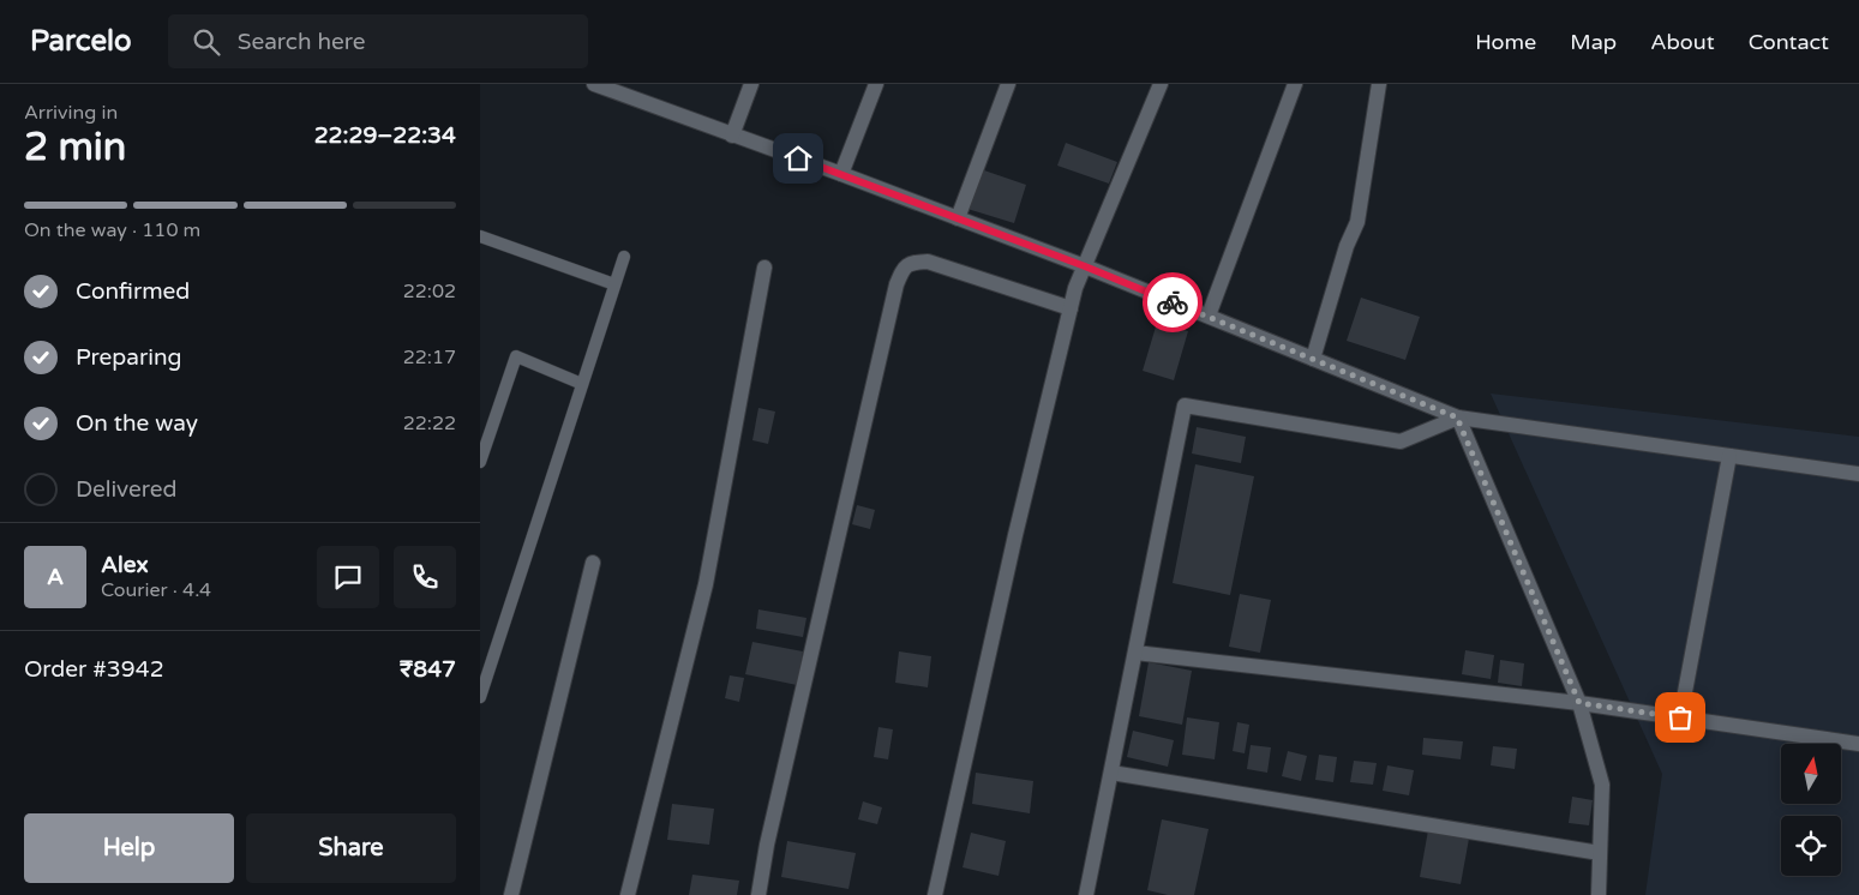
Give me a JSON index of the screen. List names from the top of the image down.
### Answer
{
  "north": "top",
  "page": {
    "header": "Parcelo",
    "search": "Search here",
    "nav": [
      "Home",
      "Map",
      "About",
      "Contact"
    ],
    "heading": ["2 min", "Arriving in", "22:29–22:34"],
    "panel": [
      "Alex",
      "Courier · 4.4",
      "Order #3942",
      "₹847"
    ],
    "bar": "On the way · 110 m",
    "list": [
      ["Confirmed", "22:02"],
      ["Preparing", "22:17"],
      ["On the way", "22:22"],
      "Delivered"
    ],
    "round": "A",
    "buttons": ["Help", "Share"]
  }
}
